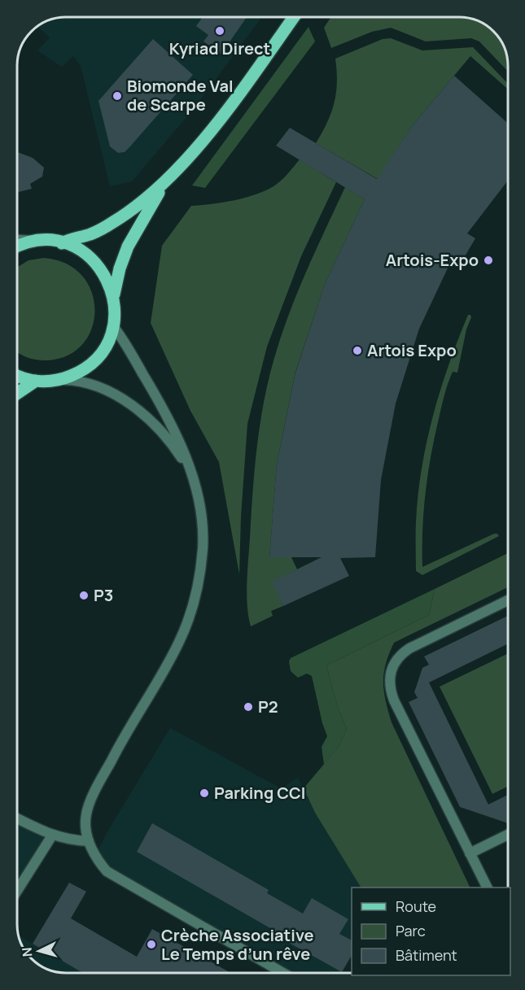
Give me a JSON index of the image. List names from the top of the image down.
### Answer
{
  "places": [
    "Kyriad Direct",
    "Biomonde Val de Scarpe",
    "Artois-Expo",
    "Artois Expo",
    "P3",
    "P2",
    "Parking CCI",
    "Crèche Associative Le Temps d’un rêve"
  ],
  "legend": ["Route", "Parc", "Bâtiment"],
  "north": "left"
}
